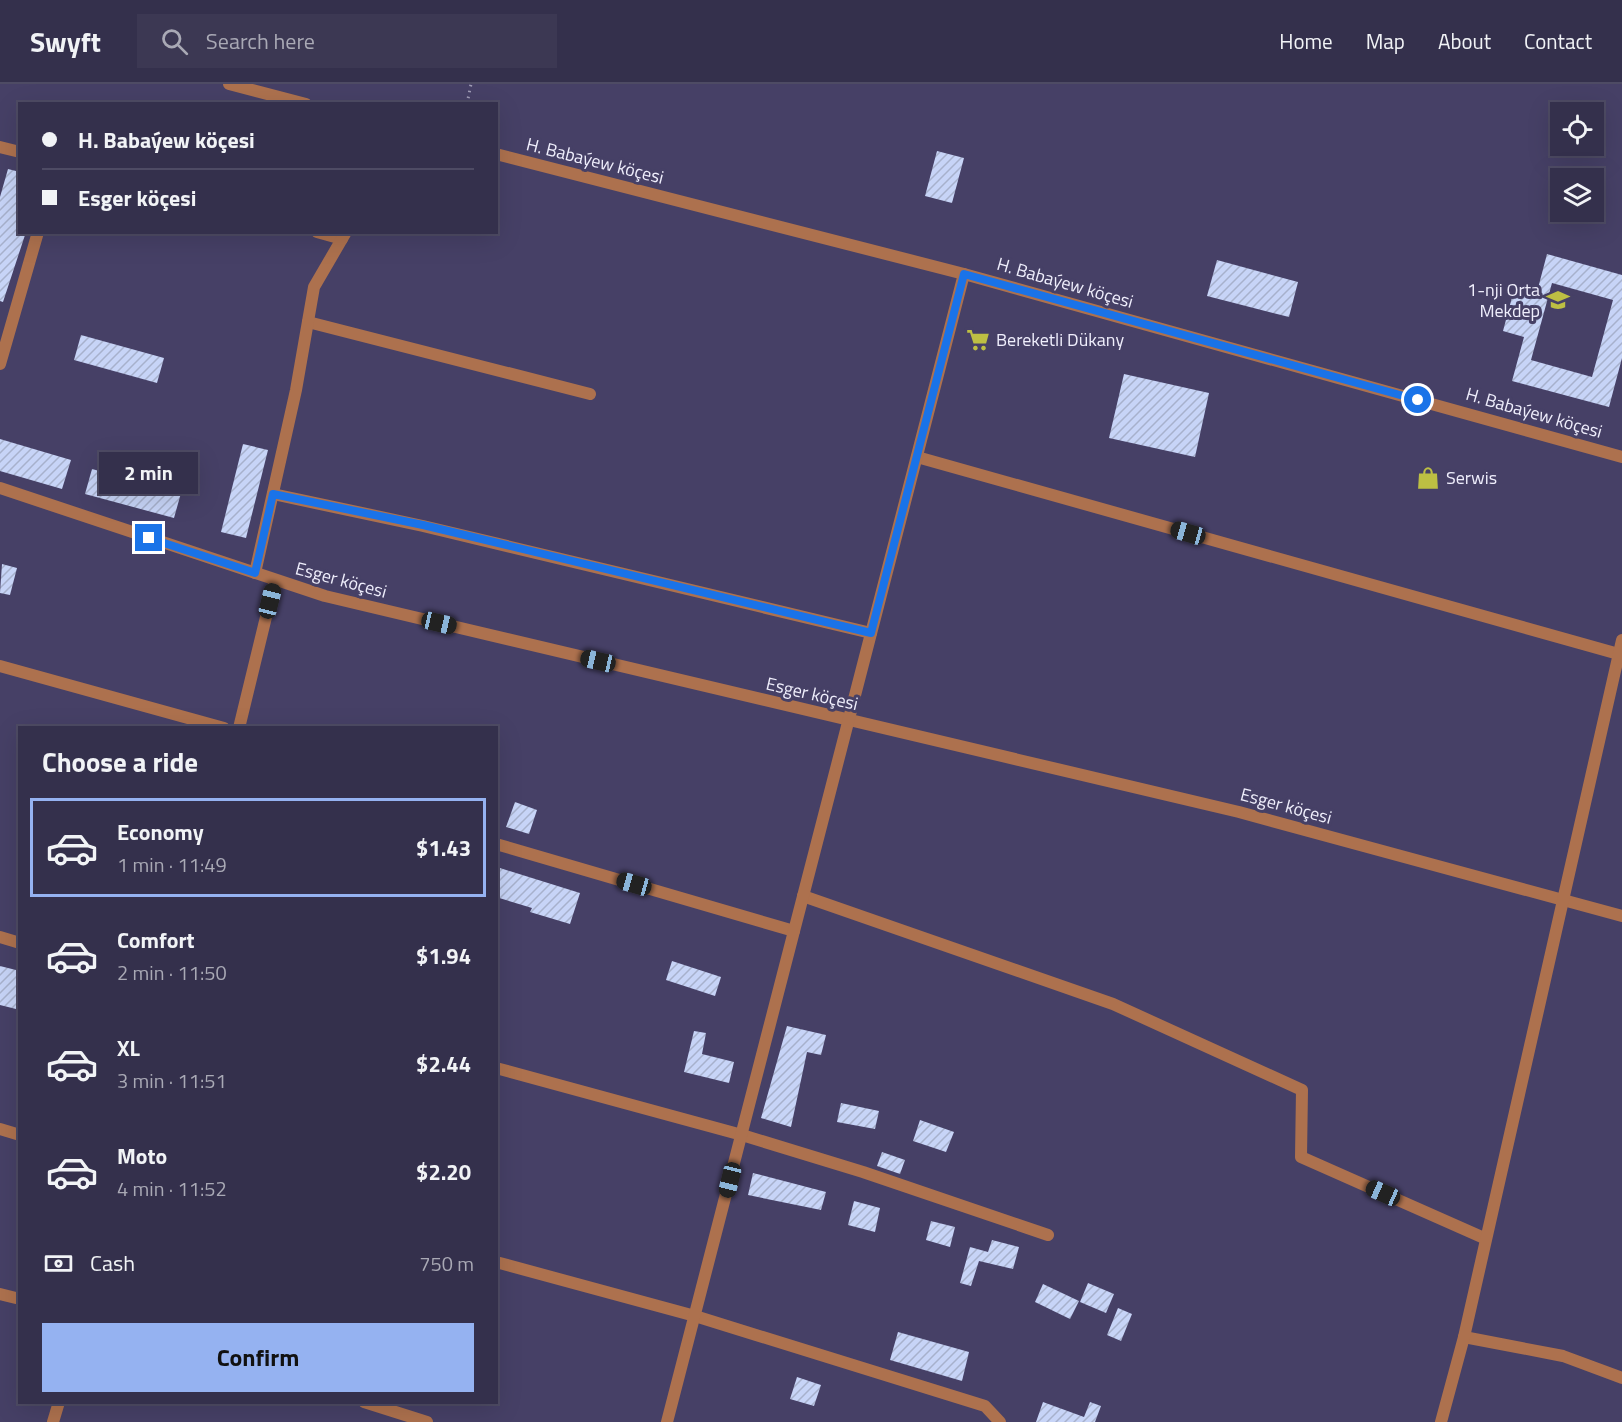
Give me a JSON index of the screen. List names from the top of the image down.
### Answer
{
  "streets": {
    "street": ["H. Babaýew köçesi", "Esger köçesi"]
  },
  "places": {
    "school or university": ["1-nji Orta Mekdep"],
    "supermarket": ["Bereketli Dükany"],
    "shop": ["Serwis"]
  },
  "page": {
    "header": "Swyft",
    "search": "Search here",
    "nav": [
      "Home",
      "Map",
      "About",
      "Contact"
    ],
    "banner": ["H. Babaýew köçesi", "Esger köçesi"],
    "bubble": "2 min",
    "heading": "Choose a ride",
    "list": [
      {
        "name": "Economy",
        "note": "1 min · 11:49",
        "value": "$1.43"
      },
      {
        "name": "Comfort",
        "note": "2 min · 11:50",
        "value": "$1.94"
      },
      {
        "name": "XL",
        "note": "3 min · 11:51",
        "value": "$2.44"
      },
      {
        "name": "Moto",
        "note": "4 min · 11:52",
        "value": "$2.20"
      }
    ],
    "pay": ["Cash", "750 m"],
    "buttons": "Confirm"
  }
}
